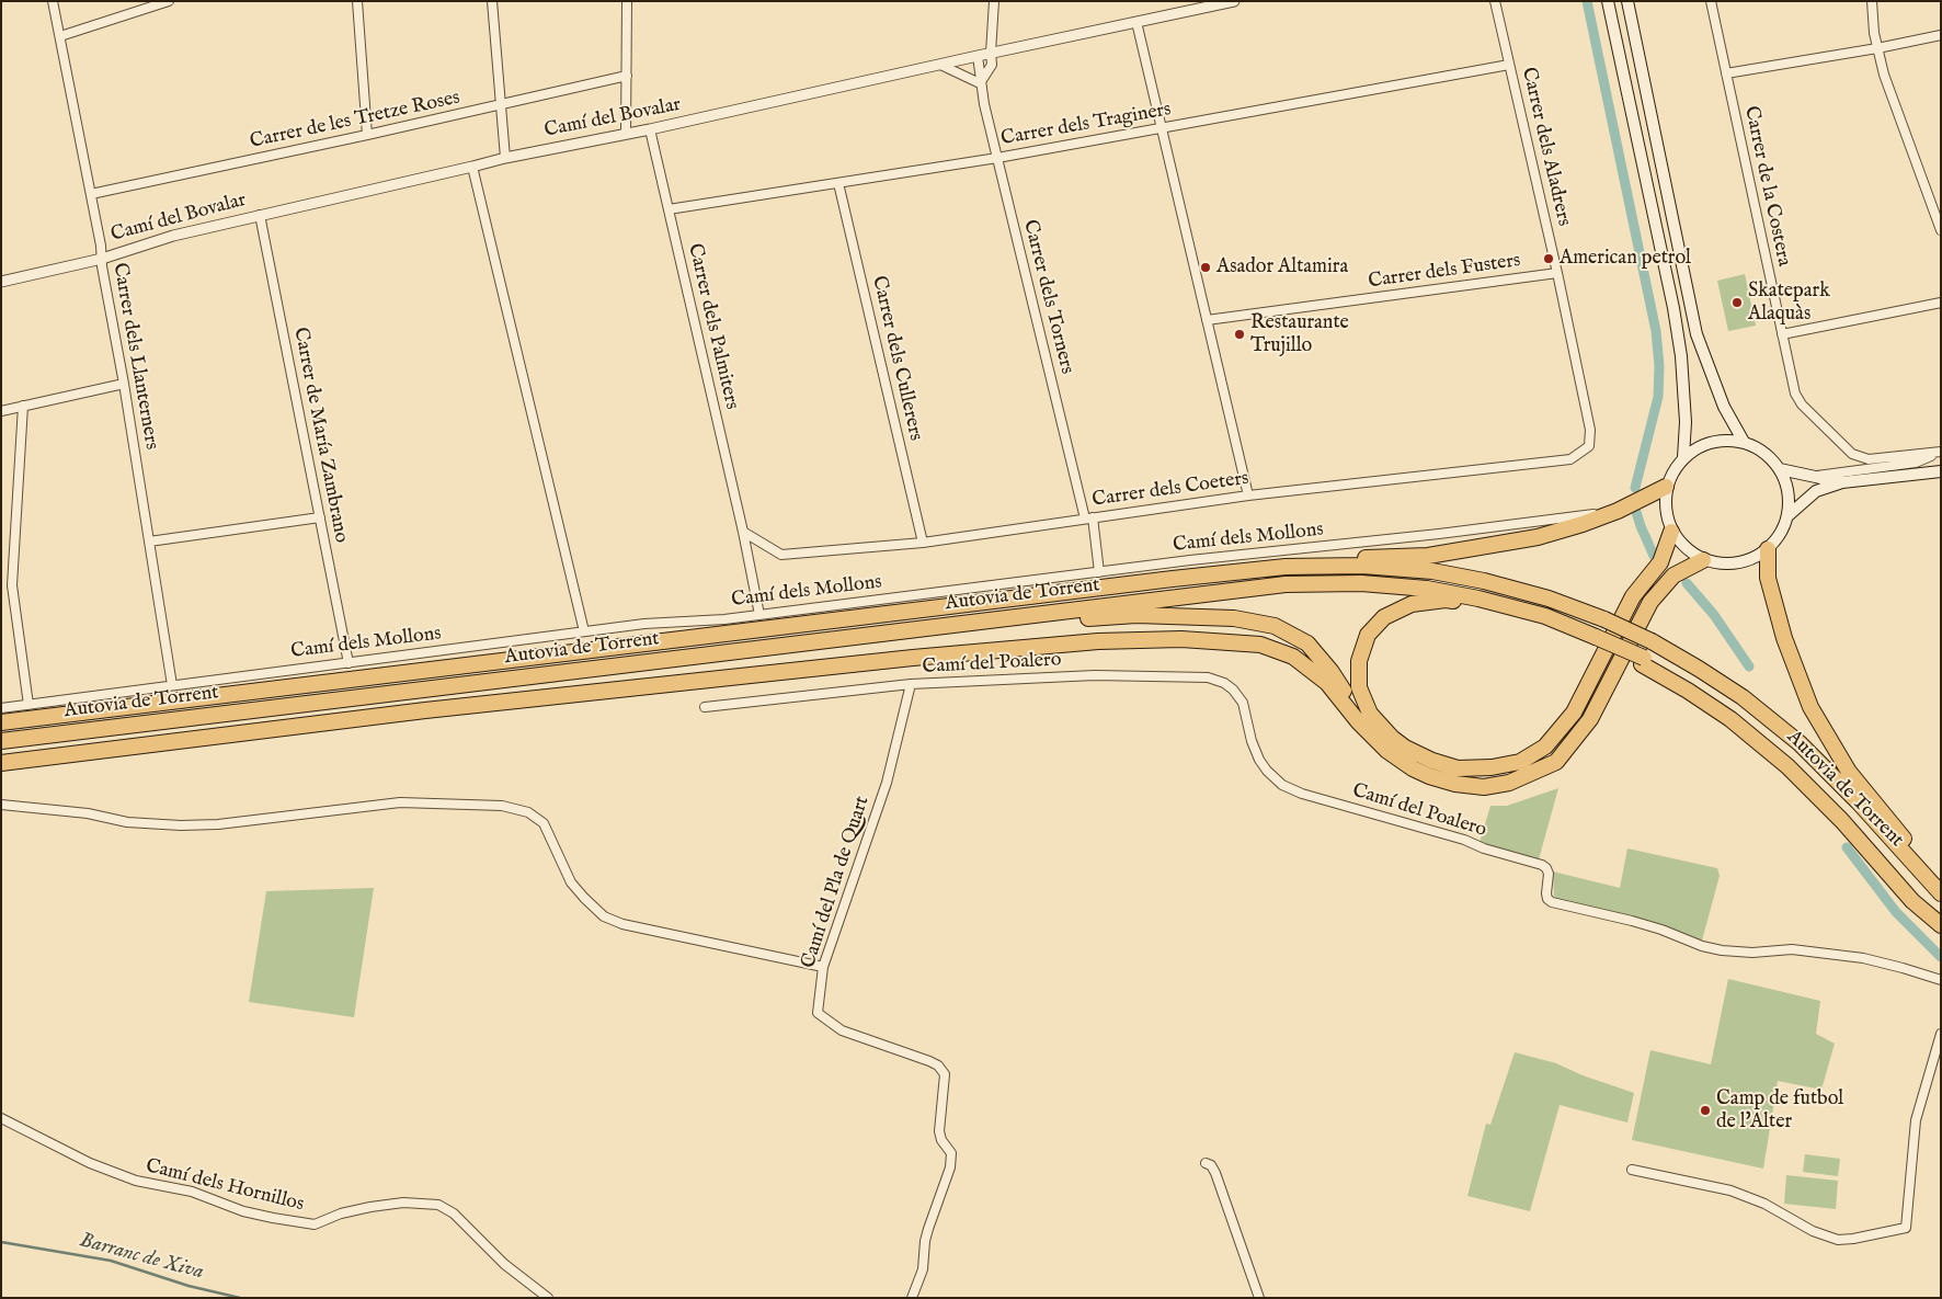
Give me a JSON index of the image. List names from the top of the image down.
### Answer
{
  "streets": {
    "highway": ["Autovia de Torrent"],
    "street": [
      "Camí del Bovalar",
      "Carrer de les Tretze Roses",
      "Carrer dels Traginers",
      "Carrer dels Aladrers",
      "Carrer de la Costera",
      "Carrer dels Fusters",
      "Carrer dels Torners",
      "Carrer dels Palmiters",
      "Carrer dels Llanterners",
      "Carrer dels Cullerers",
      "Carrer de María Zambrano",
      "Carrer dels Coeters",
      "Camí dels Mollons",
      "Camí del Poalero",
      "Camí del Pla de Quart",
      "Camí dels Hornillos"
    ]
  },
  "crossings": [
    ["Camí del Bovalar", "Carrer dels Torners"],
    ["Camí del Bovalar", "Carrer dels Palmiters"],
    ["Camí del Bovalar", "Carrer dels Llanterners"],
    ["Camí del Bovalar", "Carrer de María Zambrano"],
    ["Carrer de les Tretze Roses", "Carrer dels Llanterners"],
    ["Carrer dels Traginers", "Carrer dels Aladrers"],
    ["Carrer dels Traginers", "Carrer dels Torners"],
    ["Carrer dels Traginers", "Carrer dels Palmiters"],
    ["Carrer dels Traginers", "Carrer dels Cullerers"],
    ["Carrer dels Aladrers", "Carrer dels Fusters"],
    ["Carrer dels Aladrers", "Carrer dels Coeters"],
    ["Carrer dels Torners", "Carrer dels Coeters"],
    ["Carrer dels Torners", "Camí dels Mollons"],
    ["Carrer dels Palmiters", "Carrer dels Coeters"],
    ["Carrer dels Palmiters", "Camí dels Mollons"],
    ["Carrer dels Llanterners", "Camí dels Mollons"],
    ["Carrer dels Cullerers", "Carrer dels Coeters"],
    ["Carrer de María Zambrano", "Camí dels Mollons"],
    ["Camí del Poalero", "Camí del Pla de Quart"]
  ],
  "water": ["Barranc de Xiva"],
  "places": [
    "American petrol",
    "Asador Altamira",
    "Skatepark Alaquàs",
    "Restaurante Trujillo",
    "Camp de futbol de l'Alter"
  ]
}
